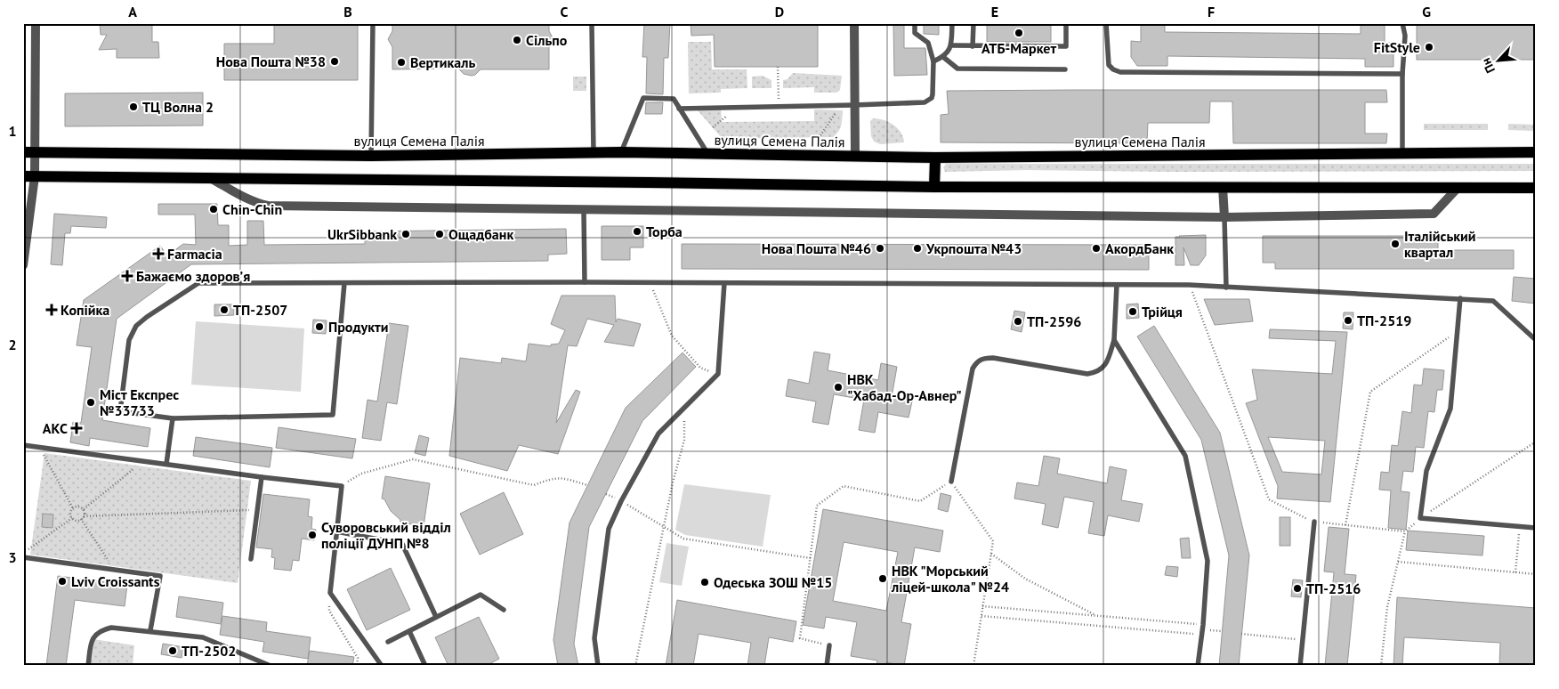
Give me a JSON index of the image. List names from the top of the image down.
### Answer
{
  "streets": {
    "main road": ["вулиця Семена Палія"]
  },
  "places": {
    "other": [
      "АТБ-Маркет",
      "Сільпо",
      "FitStyle",
      "Нова Пошта №38",
      "Вертикаль",
      "ТЦ Волна 2",
      "Chin-Chin",
      "Торба",
      "UkrSibbank",
      "Ощадбанк",
      "Італійський квартал",
      "Нова Пошта №46",
      "Укрпошта №43",
      "АкордБанк",
      "ТП-2507",
      "Трійця",
      "ТП-2519",
      "ТП-2596",
      "Продукти",
      "НВК \"Хабад-Ор-Авнер\"",
      "Міст Експрес №33733",
      "Суворовський відділ поліції ДУНП №8",
      "НВК \"Морський ліцей-школа\" №24",
      "Lviv Croissants",
      "Одеська ЗОШ №15",
      "ТП-2516",
      "ТП-2502"
    ],
    "health": [
      "Farmacia",
      "Бажаємо здоровʼя",
      "Копійка",
      "АКС"
    ]
  },
  "north": "bottom left",
  "grid": {
    "columns": [
      "A",
      "B",
      "C",
      "D",
      "E",
      "F",
      "G"
    ],
    "rows": ["1", "2", "3"]
  }
}
